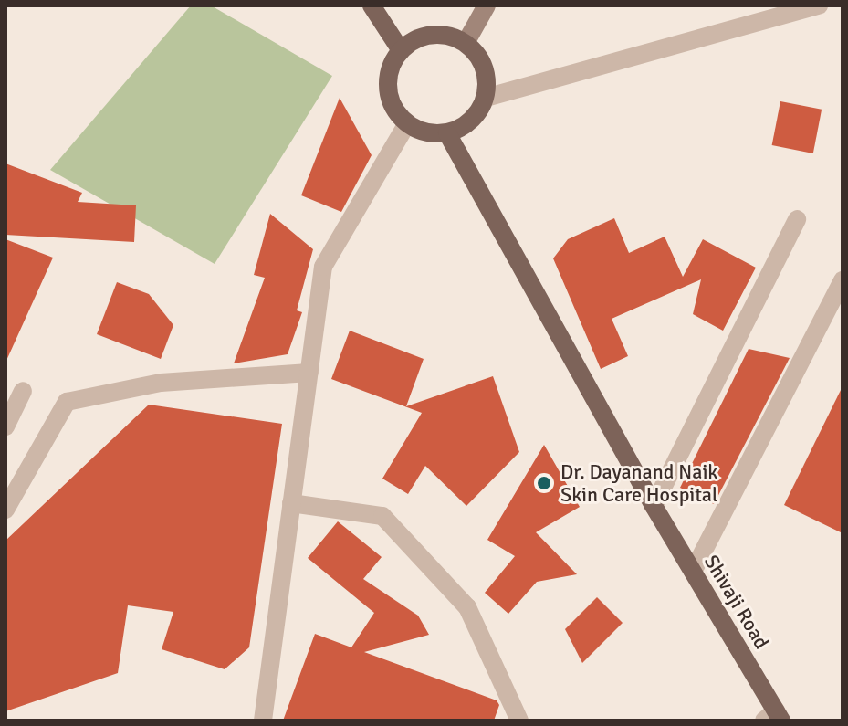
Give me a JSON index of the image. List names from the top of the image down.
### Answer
{
  "streets": {
    "main road": ["Shivaji Road"]
  },
  "places": ["Dr. Dayanand Naik Skin Care Hospital"]
}
